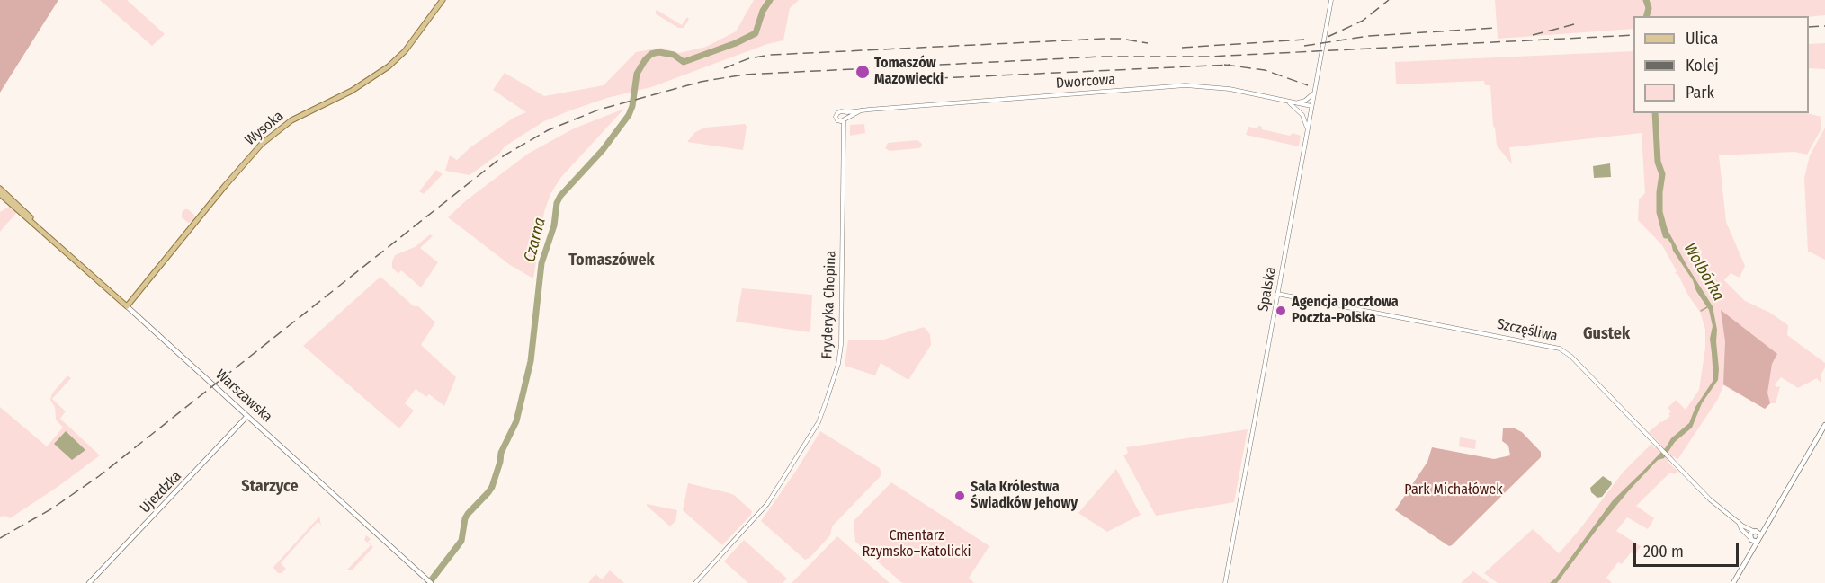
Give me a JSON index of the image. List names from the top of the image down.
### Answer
{
  "streets": {
    "main road": ["Wysoka", "Warszawska", "Ujezdzka"],
    "street": [
      "Dworcowa",
      "Spalska",
      "Fryderyka Chopina",
      "Szczęśliwa"
    ]
  },
  "crossings": [
    ["Dworcowa", "Spalska"],
    ["Dworcowa", "Fryderyka Chopina"],
    ["Wysoka", "Warszawska"],
    ["Spalska", "Szczęśliwa"],
    ["Warszawska", "Ujezdzka"]
  ],
  "districts": ["Tomaszówek", "Gustek", "Starzyce"],
  "water": ["Czarna", "Wolbórka"],
  "parks": ["Park Michałówek", "Cmentarz Rzymsko–Katolicki"],
  "places": ["Tomaszów Mazowiecki", "Agencja pocztowa Poczta-Polska", "Sala Królestwa Świadków Jehowy"],
  "legend": ["Ulica", "Kolej", "Park"],
  "scale_bar": "200 m"
}
